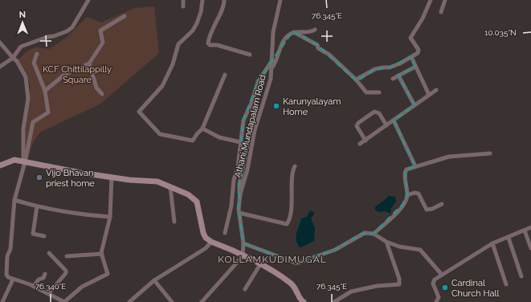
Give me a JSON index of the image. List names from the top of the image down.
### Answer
{
  "streets": {
    "street": ["Athani Mundapalam Road"]
  },
  "districts": ["KOLLAMKUDIMUGAL"],
  "parks": ["KCF Chittilappilly Square"],
  "places": ["Karunyalayam Home", "Vijo Bhavan priest home", "Cardinal Church Hall"],
  "north": "top",
  "coordinates": ["76.345°E", "10.035°N", "76.340°E"]
}
